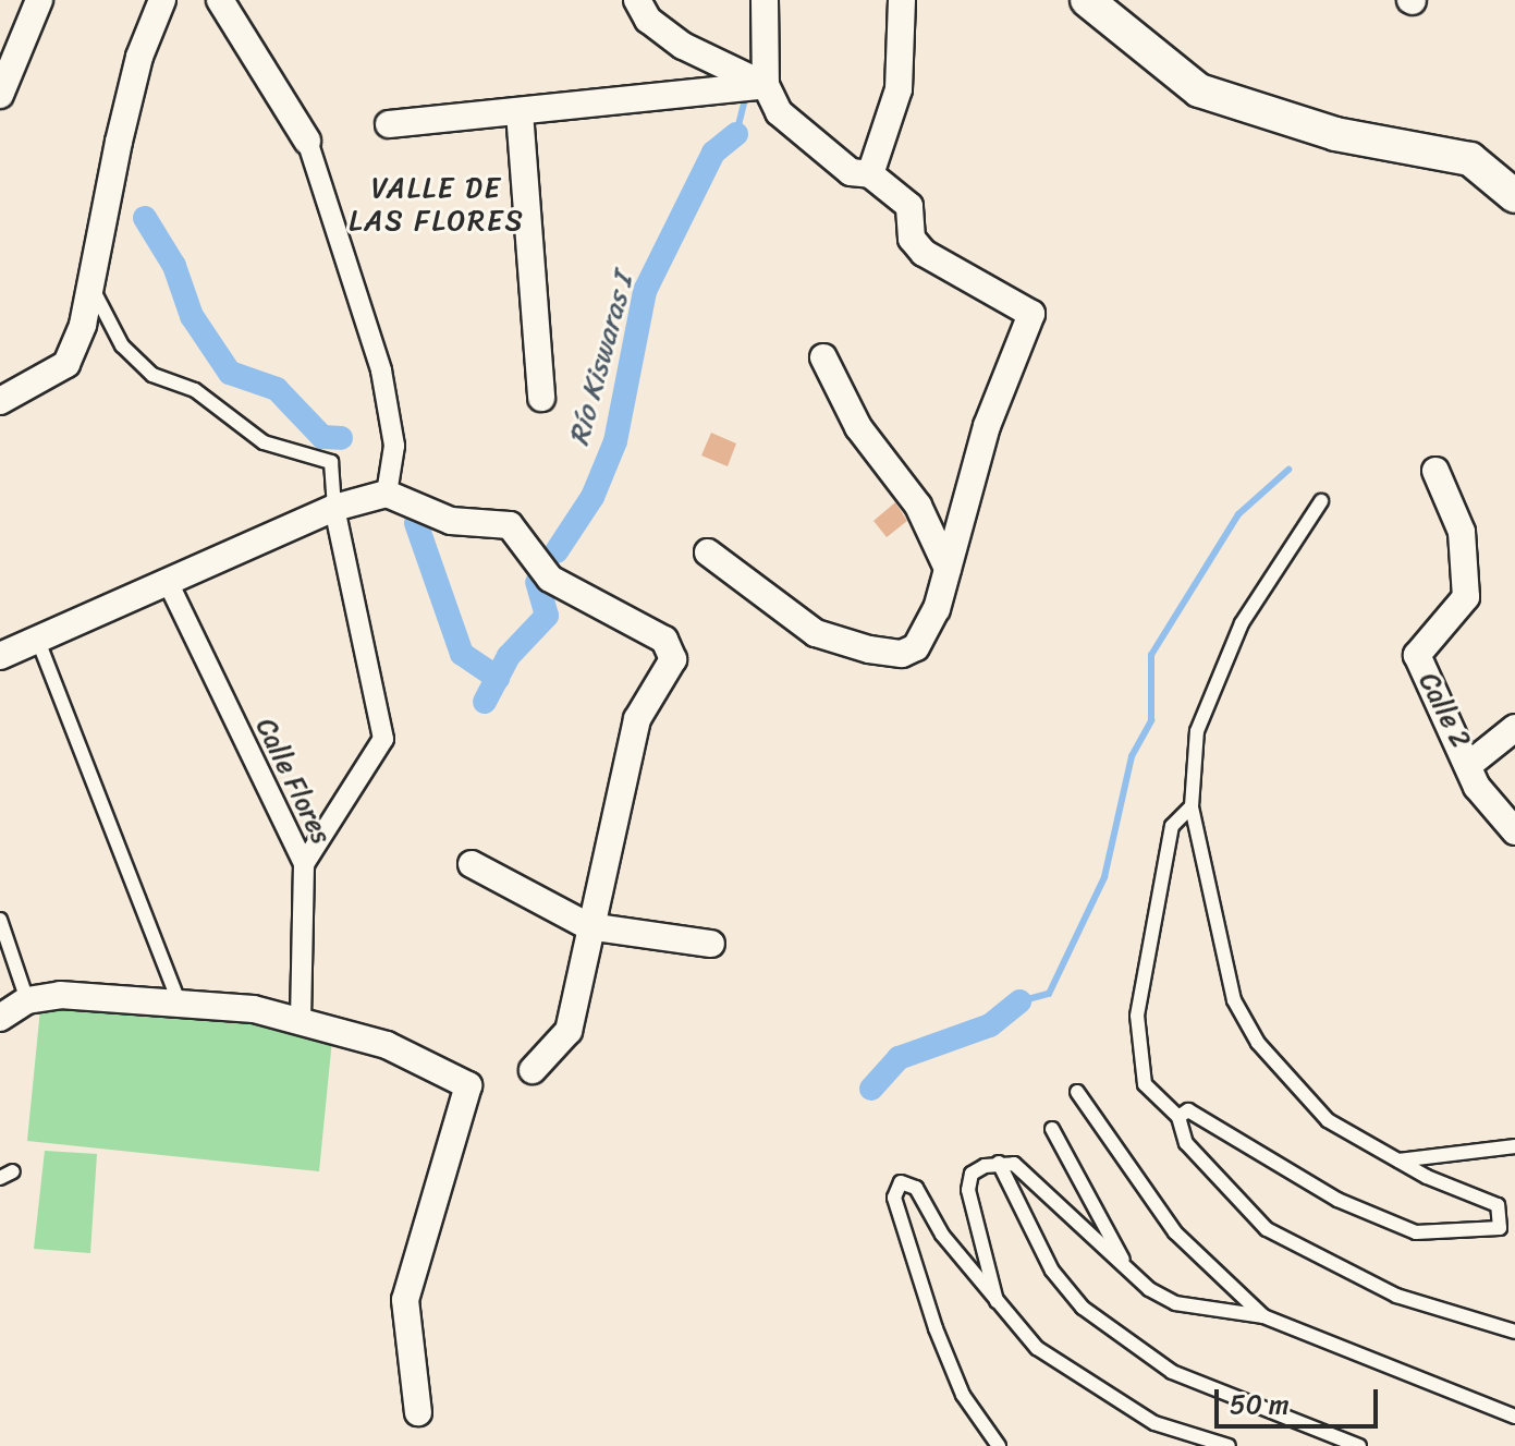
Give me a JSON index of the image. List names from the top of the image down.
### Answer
{
  "streets": {
    "street": ["Calle 2", "Calle Flores"]
  },
  "districts": ["VALLE DE LAS FLORES"],
  "water": ["Río Kiswaras I"],
  "scale_bar": "50 m"
}
